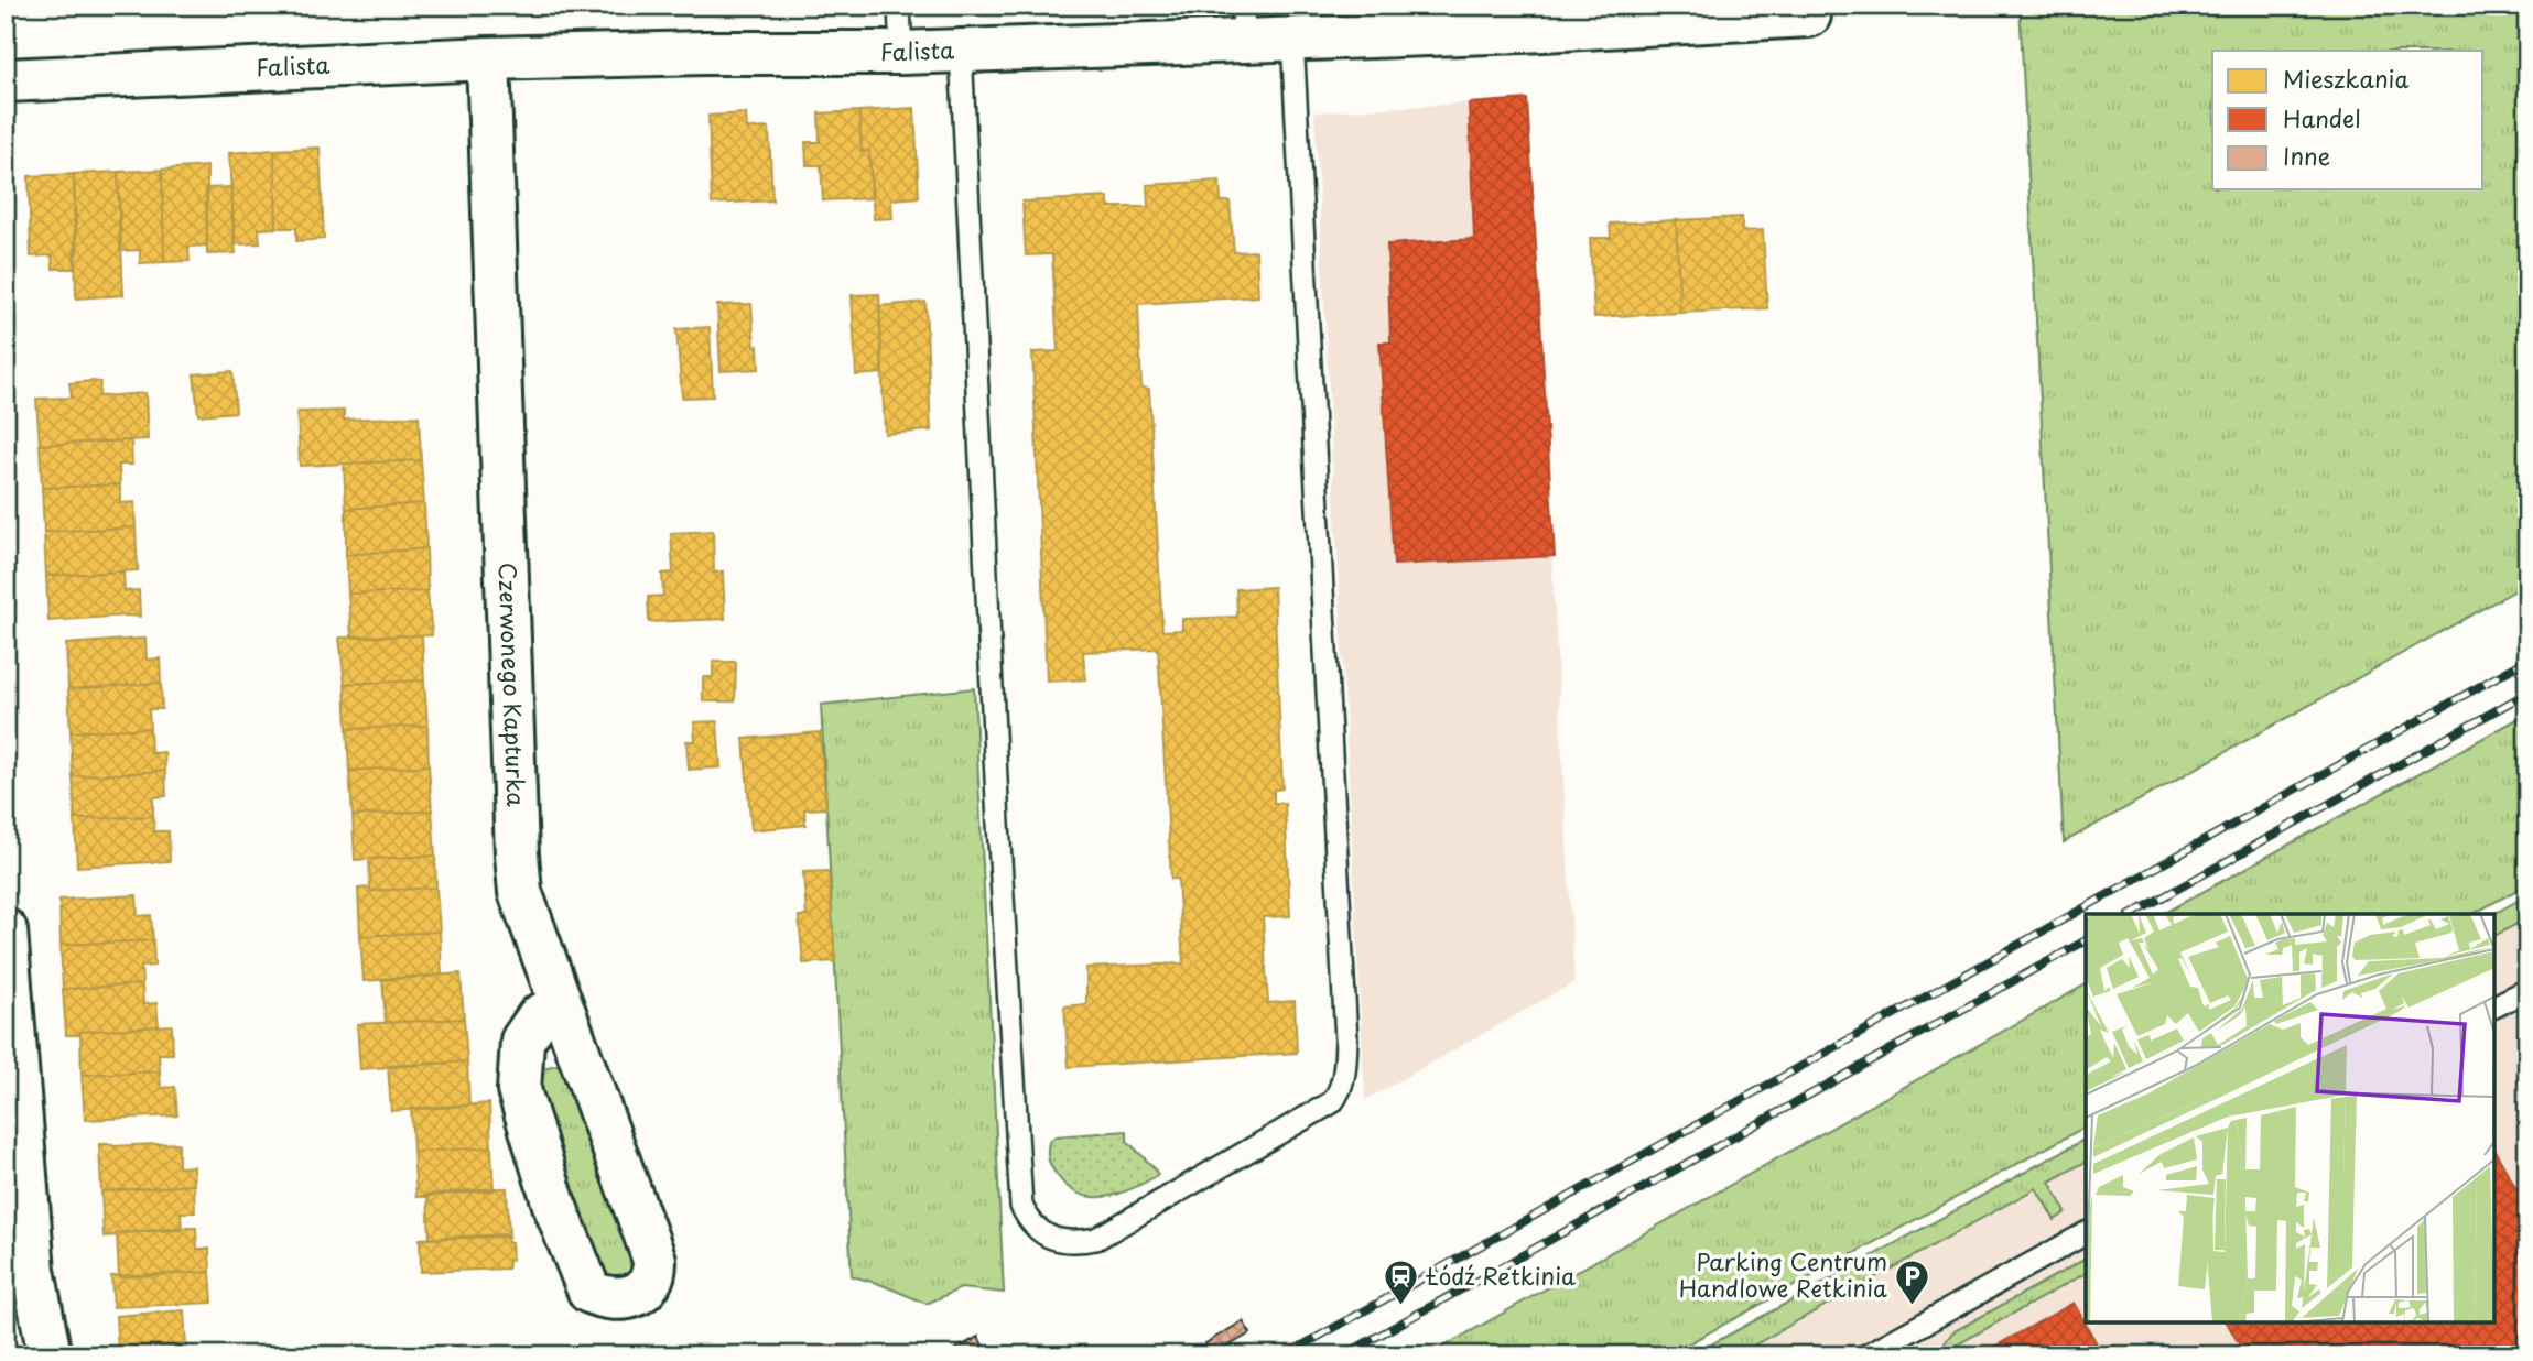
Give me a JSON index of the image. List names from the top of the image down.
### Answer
{
  "streets": {
    "street": ["Falista", "Czerwonego Kapturka"]
  },
  "crossings": [
    ["Falista", "Czerwonego Kapturka"]
  ],
  "places": {
    "parking": ["Parking Centrum Handlowe Retkinia"],
    "station": ["Łódź Retkinia"]
  },
  "legend": ["Mieszkania", "Handel", "Inne"]
}
